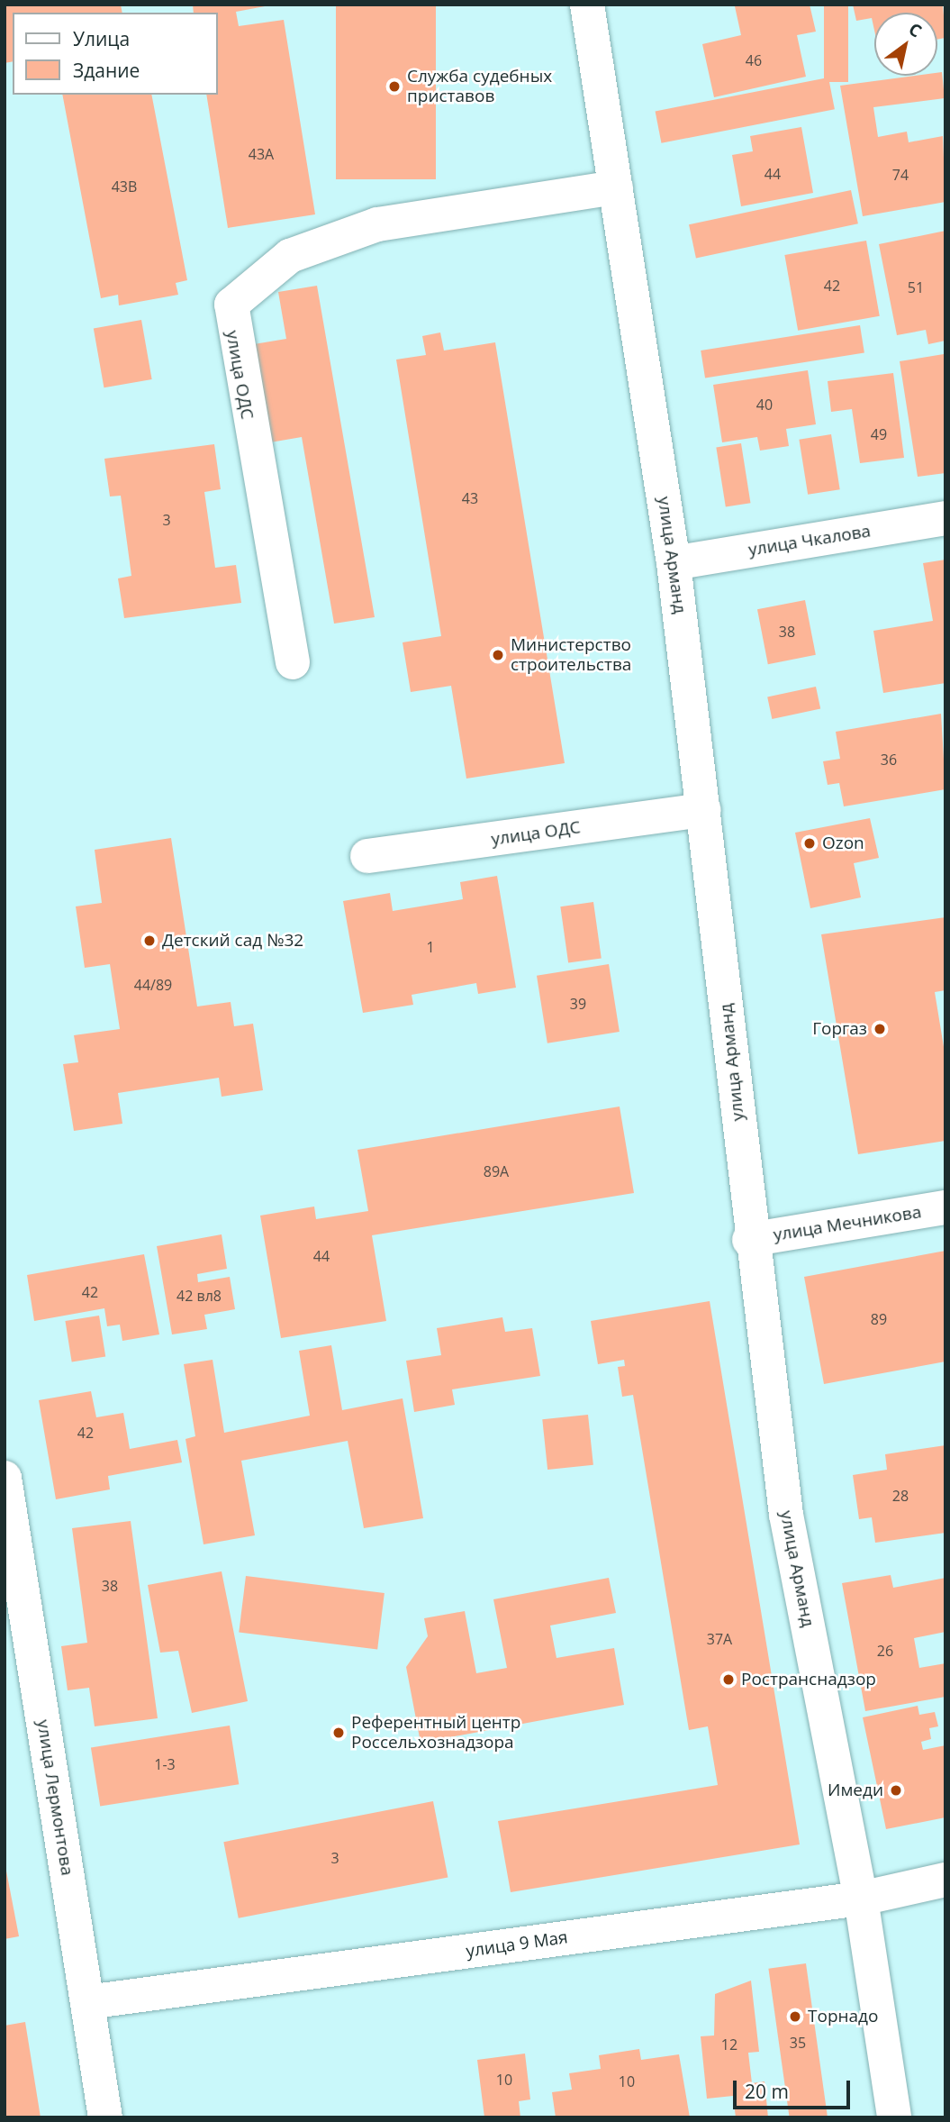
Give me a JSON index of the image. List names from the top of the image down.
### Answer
{
  "streets": {
    "street": [
      "улица ОДС",
      "улица Чкалова",
      "улица Арманд",
      "улица Мечникова",
      "улица Лермонтова",
      "улица 9 Мая"
    ]
  },
  "crossings": [
    ["улица ОДС", "улица Арманд"],
    ["улица Чкалова", "улица Арманд"],
    ["улица Арманд", "улица Мечникова"],
    ["улица Арманд", "улица 9 Мая"],
    ["улица Лермонтова", "улица 9 Мая"]
  ],
  "places": [
    "Служба судебных приставов",
    "Министерство строительства",
    "Ozon",
    "Детский сад №32",
    "Горгаз",
    "Ространснадзор",
    "Референтный центр Россельхознадзора",
    "Имеди",
    "Торнадо"
  ],
  "house_numbers": [
    "46",
    "43А",
    "44",
    "74",
    "43В",
    "42",
    "51",
    "40",
    "49",
    "43",
    "3",
    "38",
    "36",
    "1",
    "44/89",
    "39",
    "89А",
    "44",
    "42",
    "42 вл8",
    "89",
    "42",
    "28",
    "38",
    "37А",
    "26",
    "1-3",
    "3",
    "35",
    "12",
    "10",
    "10"
  ],
  "legend": ["Улица", "Здание"],
  "scale_bar": "20 m",
  "north": "top right"
}
